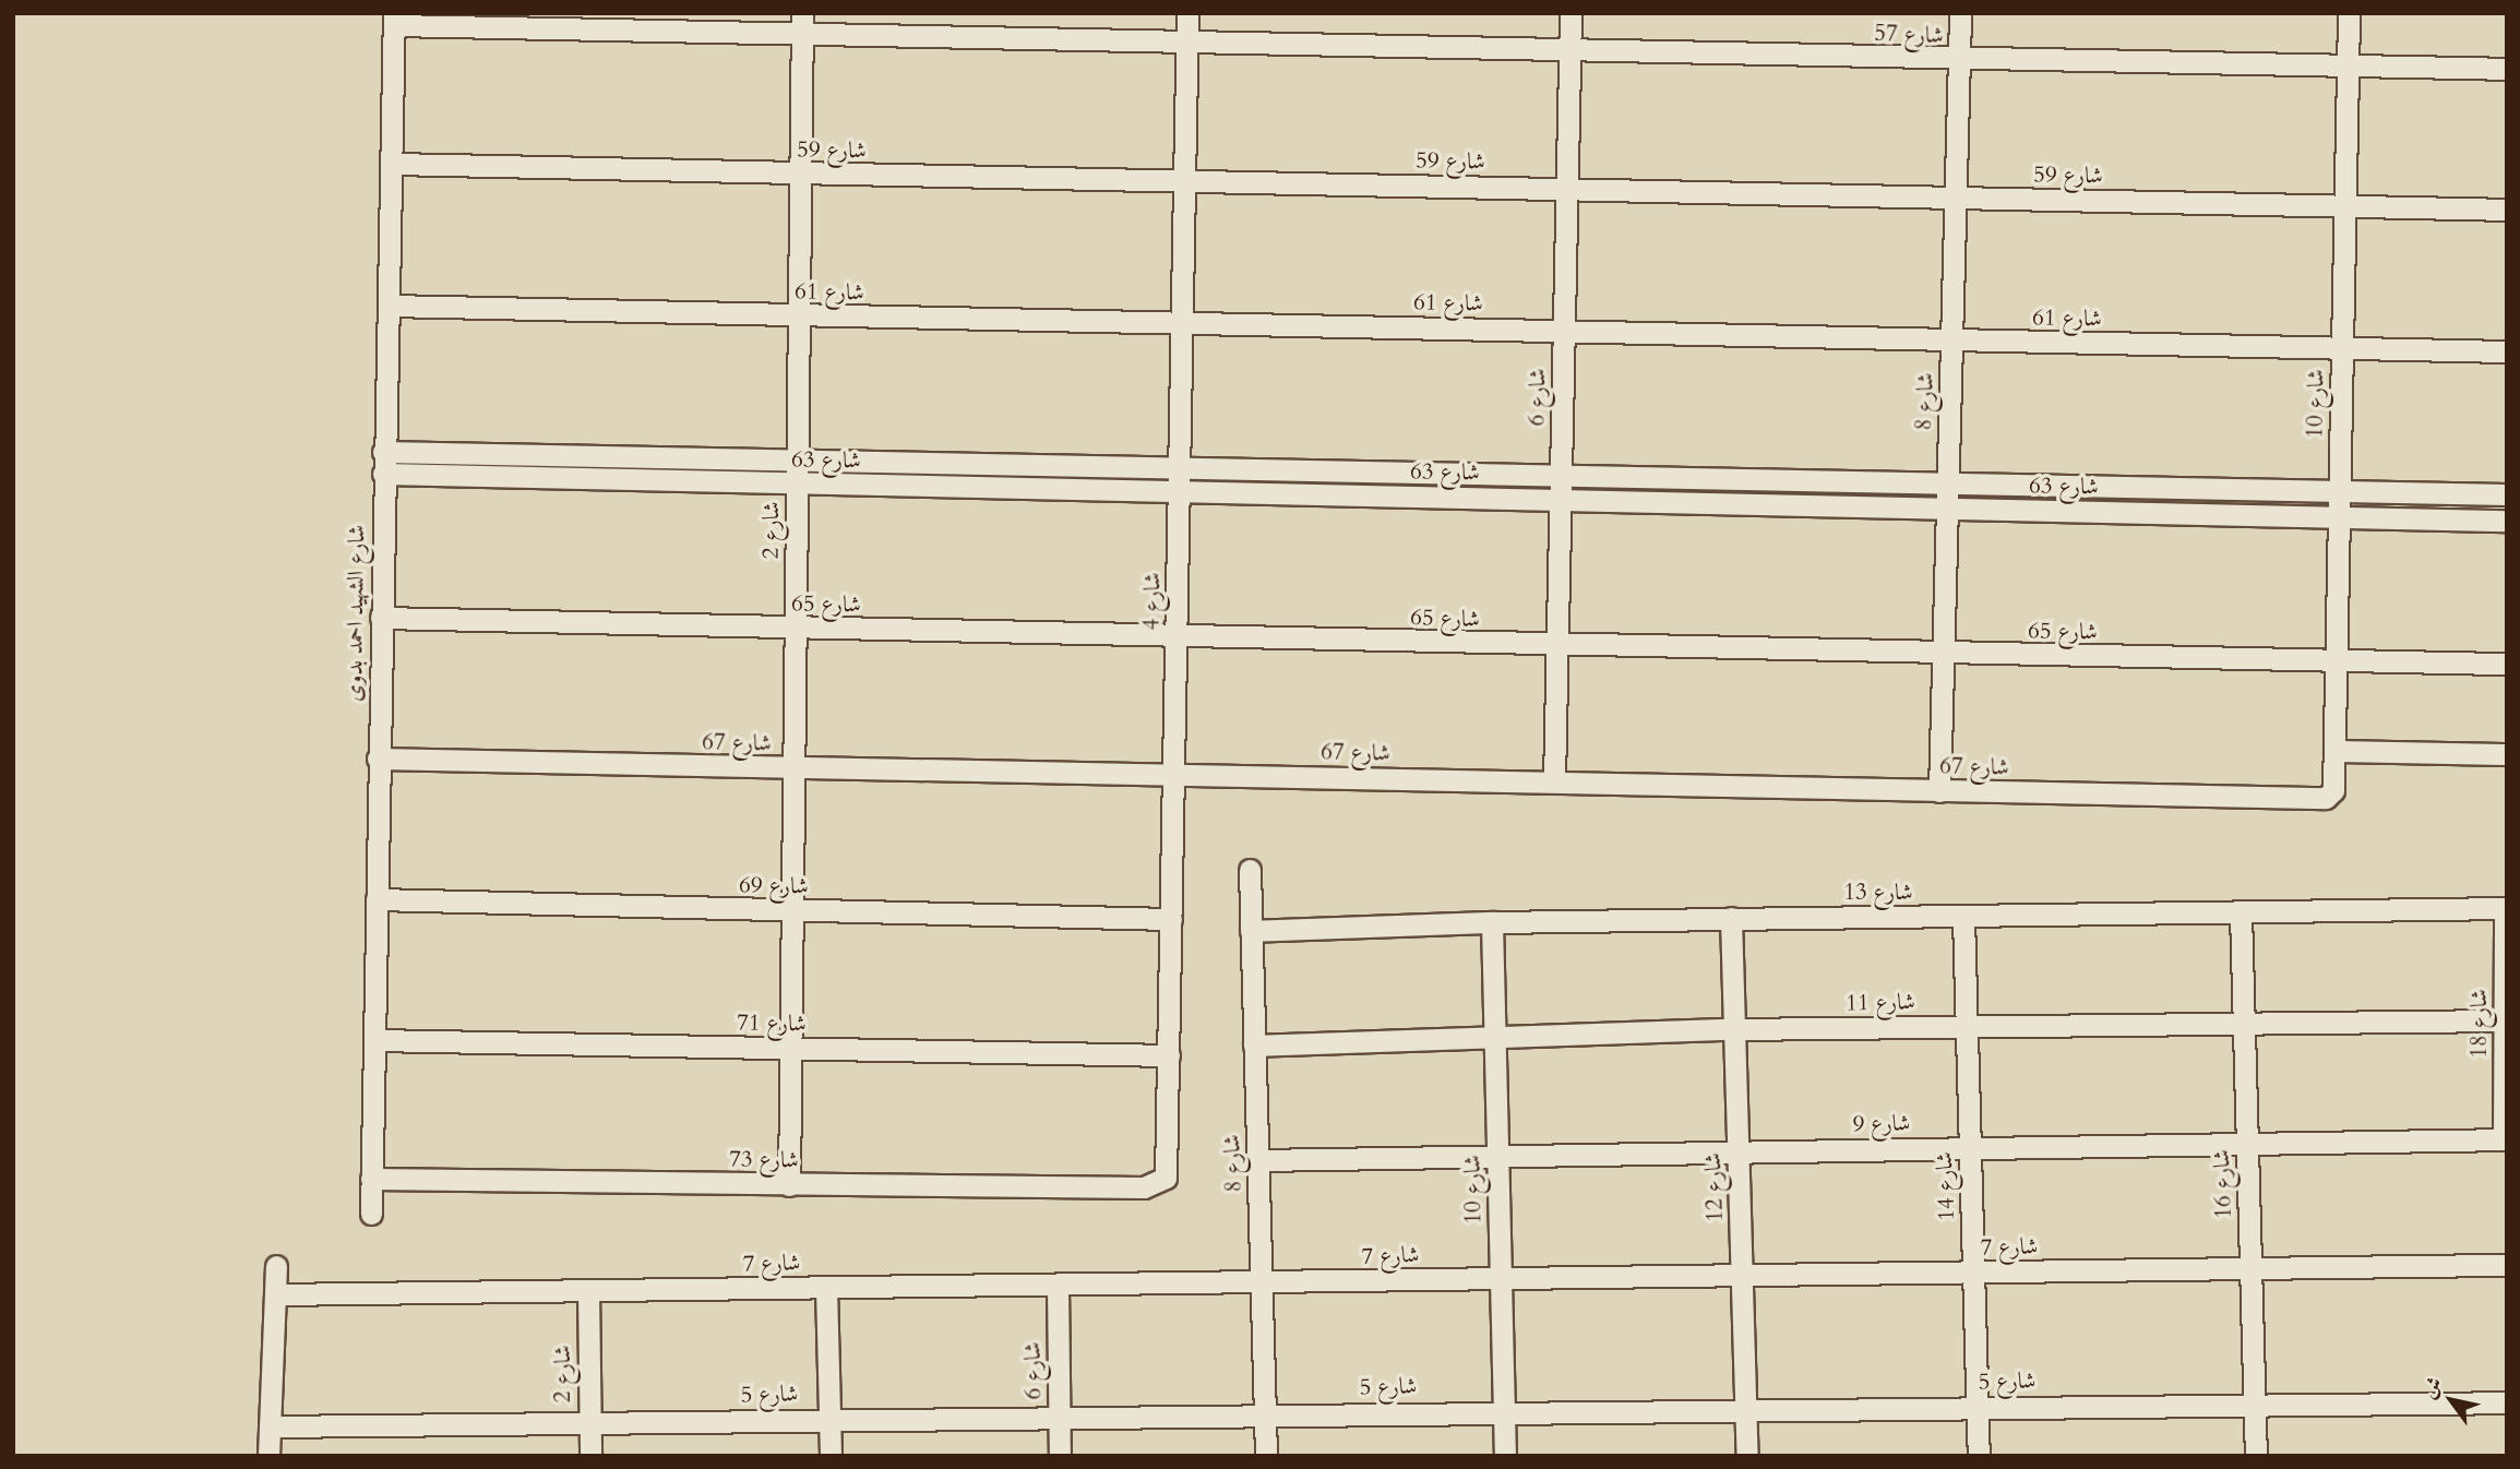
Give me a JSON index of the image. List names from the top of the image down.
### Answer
{
  "streets": {
    "street": [
      "شارع 57",
      "شارع 59",
      "شارع 61",
      "شارع 6",
      "شارع 8",
      "شارع 10",
      "شارع 63",
      "شارع 2",
      "شارع 4",
      "شارع 65",
      "شارع الشهيد احمد بدوى",
      "شارع 67",
      "شارع 69",
      "شارع 13",
      "شارع 11",
      "شارع 71",
      "شارع 18",
      "شارع 9",
      "شارع 73",
      "شارع 16",
      "شارع 14",
      "شارع 12",
      "شارع 7",
      "شارع 5"
    ]
  },
  "crossings": [
    ["شارع 57", "شارع 6"],
    ["شارع 57", "شارع 8"],
    ["شارع 57", "شارع 10"],
    ["شارع 57", "شارع 2"],
    ["شارع 57", "شارع 4"],
    ["شارع 57", "شارع الشهيد احمد بدوى"],
    ["شارع 59", "شارع 6"],
    ["شارع 59", "شارع 8"],
    ["شارع 59", "شارع 10"],
    ["شارع 59", "شارع 2"],
    ["شارع 59", "شارع 4"],
    ["شارع 59", "شارع الشهيد احمد بدوى"],
    ["شارع 61", "شارع 6"],
    ["شارع 61", "شارع 8"],
    ["شارع 61", "شارع 10"],
    ["شارع 61", "شارع 2"],
    ["شارع 61", "شارع 4"],
    ["شارع 61", "شارع الشهيد احمد بدوى"],
    ["شارع 6", "شارع 63"],
    ["شارع 6", "شارع 65"],
    ["شارع 6", "شارع 67"],
    ["شارع 6", "شارع 7"],
    ["شارع 6", "شارع 5"],
    ["شارع 8", "شارع 63"],
    ["شارع 8", "شارع 65"],
    ["شارع 8", "شارع 67"],
    ["شارع 8", "شارع 13"],
    ["شارع 8", "شارع 11"],
    ["شارع 8", "شارع 9"],
    ["شارع 8", "شارع 7"],
    ["شارع 8", "شارع 5"],
    ["شارع 10", "شارع 63"],
    ["شارع 10", "شارع 65"],
    ["شارع 10", "شارع 67"],
    ["شارع 10", "شارع 13"],
    ["شارع 10", "شارع 11"],
    ["شارع 10", "شارع 9"],
    ["شارع 10", "شارع 7"],
    ["شارع 10", "شارع 5"],
    ["شارع 63", "شارع 2"],
    ["شارع 63", "شارع 4"],
    ["شارع 63", "شارع الشهيد احمد بدوى"],
    ["شارع 2", "شارع 65"],
    ["شارع 2", "شارع 67"],
    ["شارع 2", "شارع 69"],
    ["شارع 2", "شارع 71"],
    ["شارع 2", "شارع 73"],
    ["شارع 2", "شارع 7"],
    ["شارع 2", "شارع 5"],
    ["شارع 4", "شارع 65"],
    ["شارع 4", "شارع 67"],
    ["شارع 4", "شارع 69"],
    ["شارع 4", "شارع 71"],
    ["شارع 4", "شارع 73"],
    ["شارع 65", "شارع الشهيد احمد بدوى"],
    ["شارع الشهيد احمد بدوى", "شارع 67"],
    ["شارع الشهيد احمد بدوى", "شارع 69"],
    ["شارع الشهيد احمد بدوى", "شارع 71"],
    ["شارع الشهيد احمد بدوى", "شارع 73"],
    ["شارع 13", "شارع 18"],
    ["شارع 13", "شارع 16"],
    ["شارع 13", "شارع 14"],
    ["شارع 13", "شارع 12"],
    ["شارع 11", "شارع 18"],
    ["شارع 11", "شارع 16"],
    ["شارع 11", "شارع 14"],
    ["شارع 11", "شارع 12"],
    ["شارع 18", "شارع 9"],
    ["شارع 9", "شارع 16"],
    ["شارع 9", "شارع 14"],
    ["شارع 9", "شارع 12"],
    ["شارع 16", "شارع 7"],
    ["شارع 16", "شارع 5"],
    ["شارع 14", "شارع 7"],
    ["شارع 14", "شارع 5"],
    ["شارع 12", "شارع 7"],
    ["شارع 12", "شارع 5"]
  ],
  "north": "top left"
}
